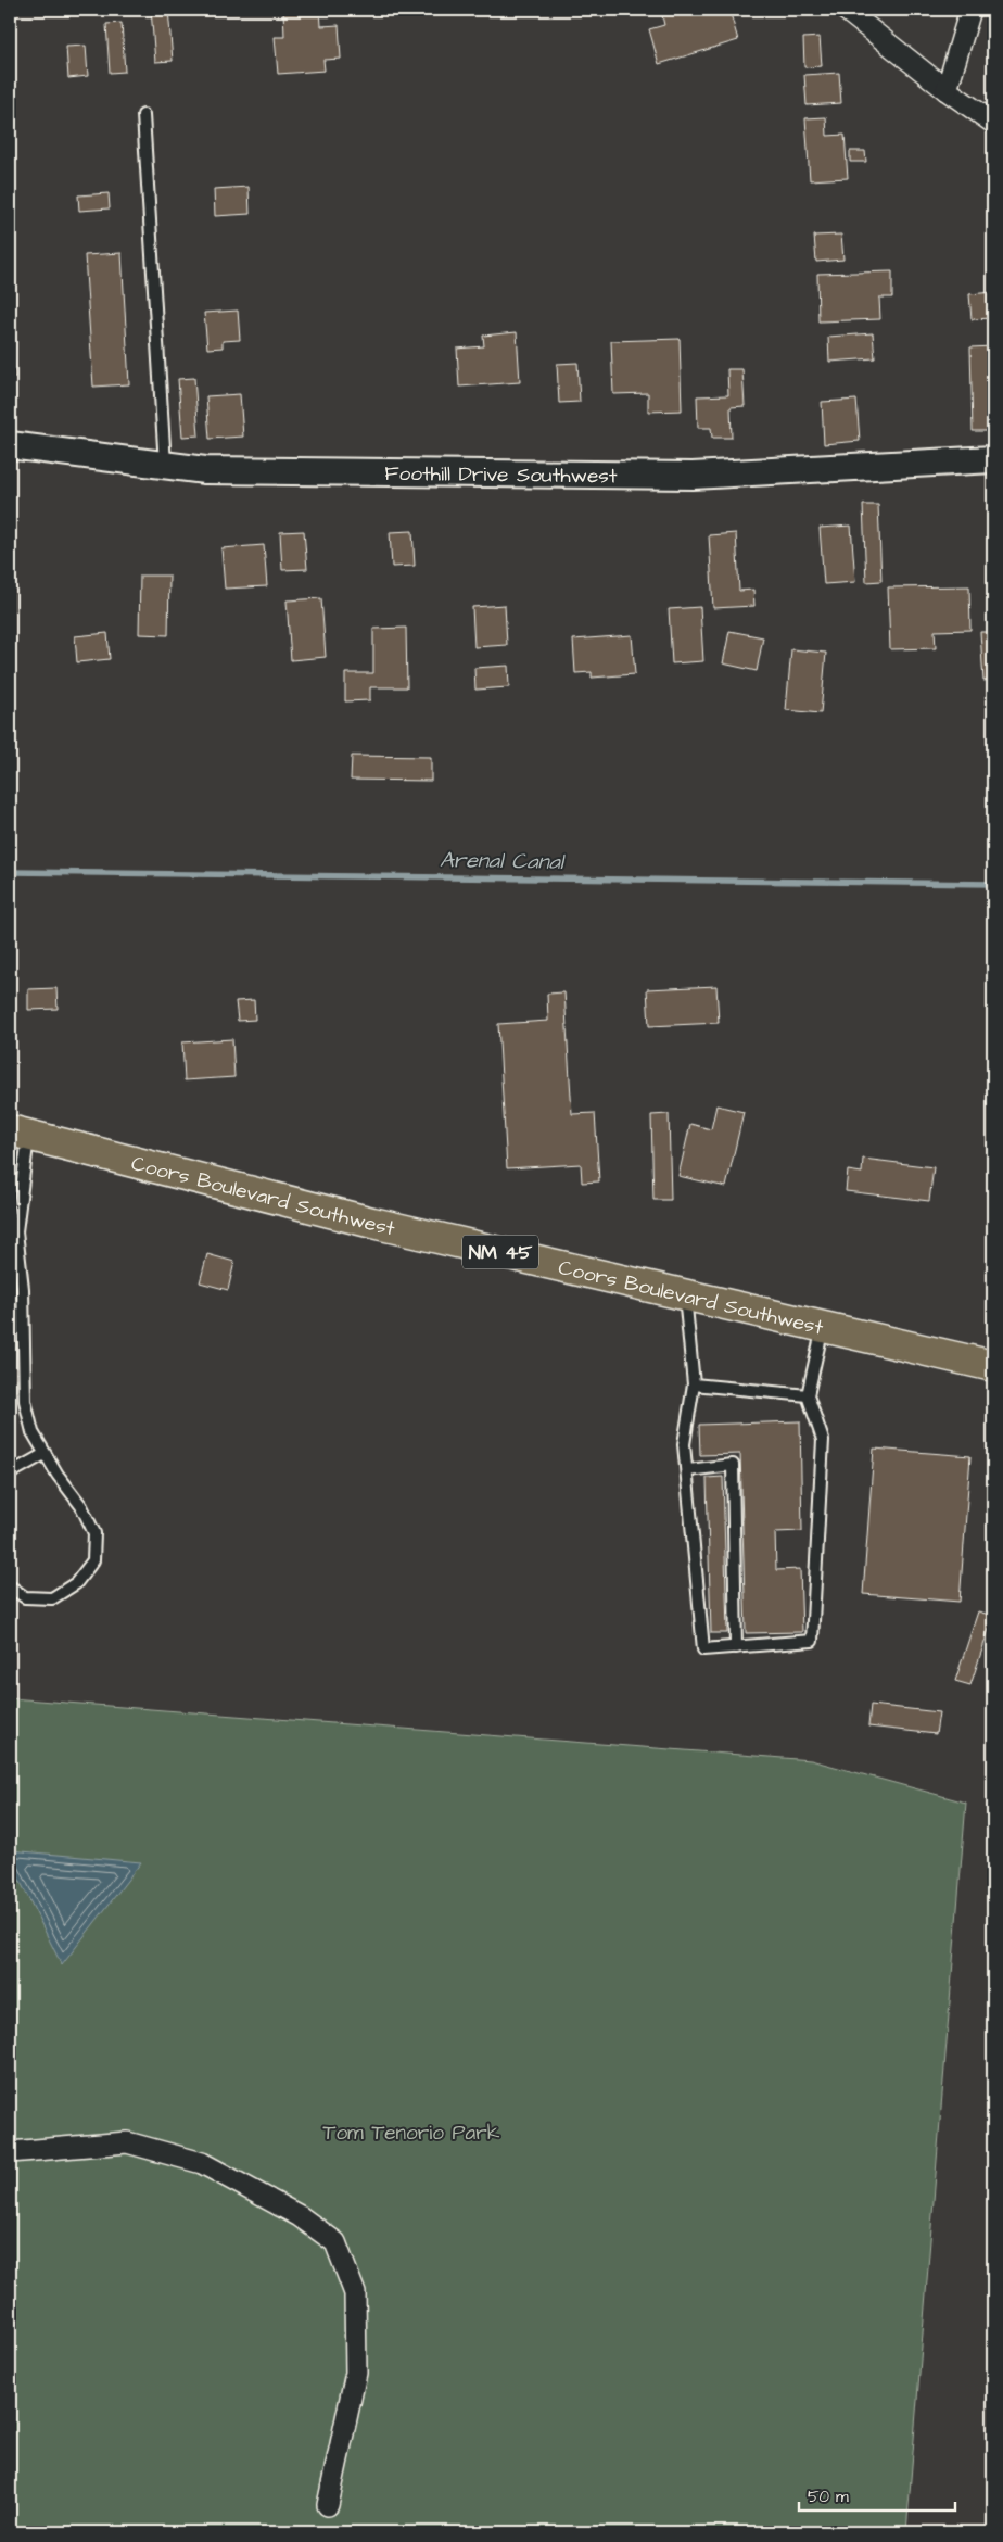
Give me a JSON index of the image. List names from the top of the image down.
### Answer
{
  "streets": {
    "main road": ["Coors Boulevard Southwest", "NM 45"],
    "street": ["Foothill Drive Southwest"]
  },
  "water": ["Arenal Canal"],
  "parks": ["Tom Tenorio Park"],
  "scale_bar": "50 m"
}
